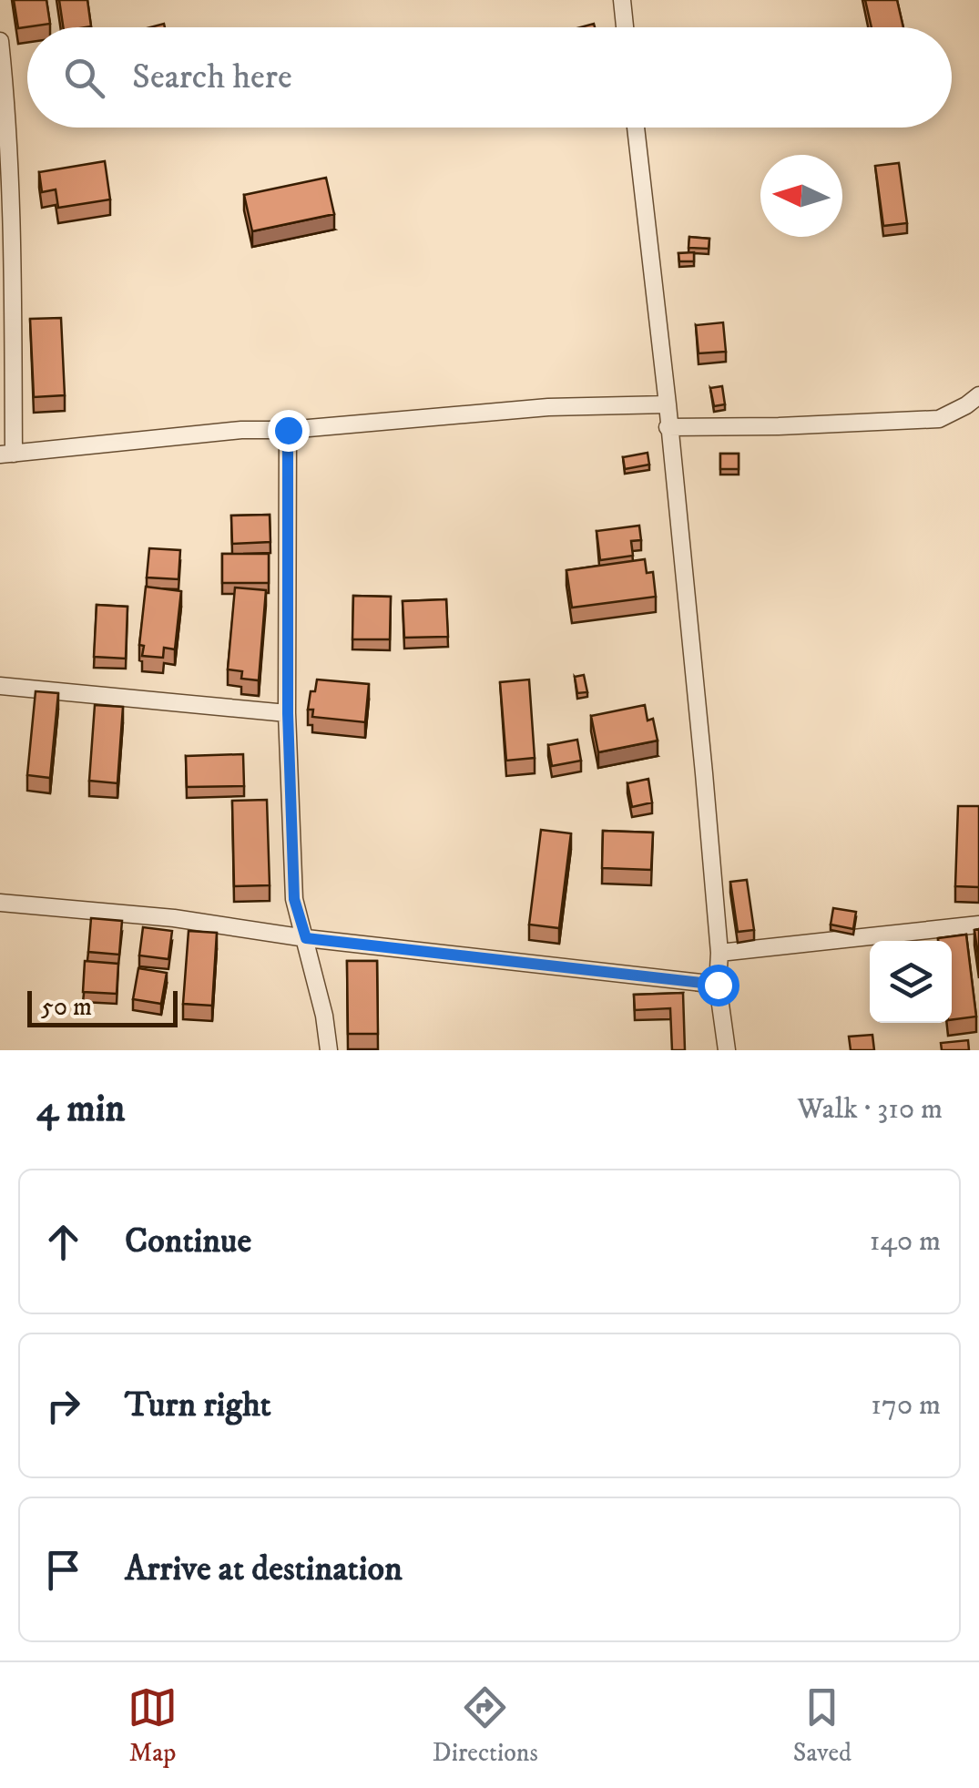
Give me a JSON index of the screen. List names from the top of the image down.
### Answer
{
  "scale_bar": "50 m",
  "north": "left",
  "page": {
    "search": "Search here",
    "scale": "50 m",
    "heading": ["4 min", "Walk · 310 m"],
    "list": [
      ["Continue", "140 m"],
      ["Turn right", "170 m"],
      "Arrive at destination"
    ],
    "nav": ["Map", "Directions", "Saved"]
  }
}
